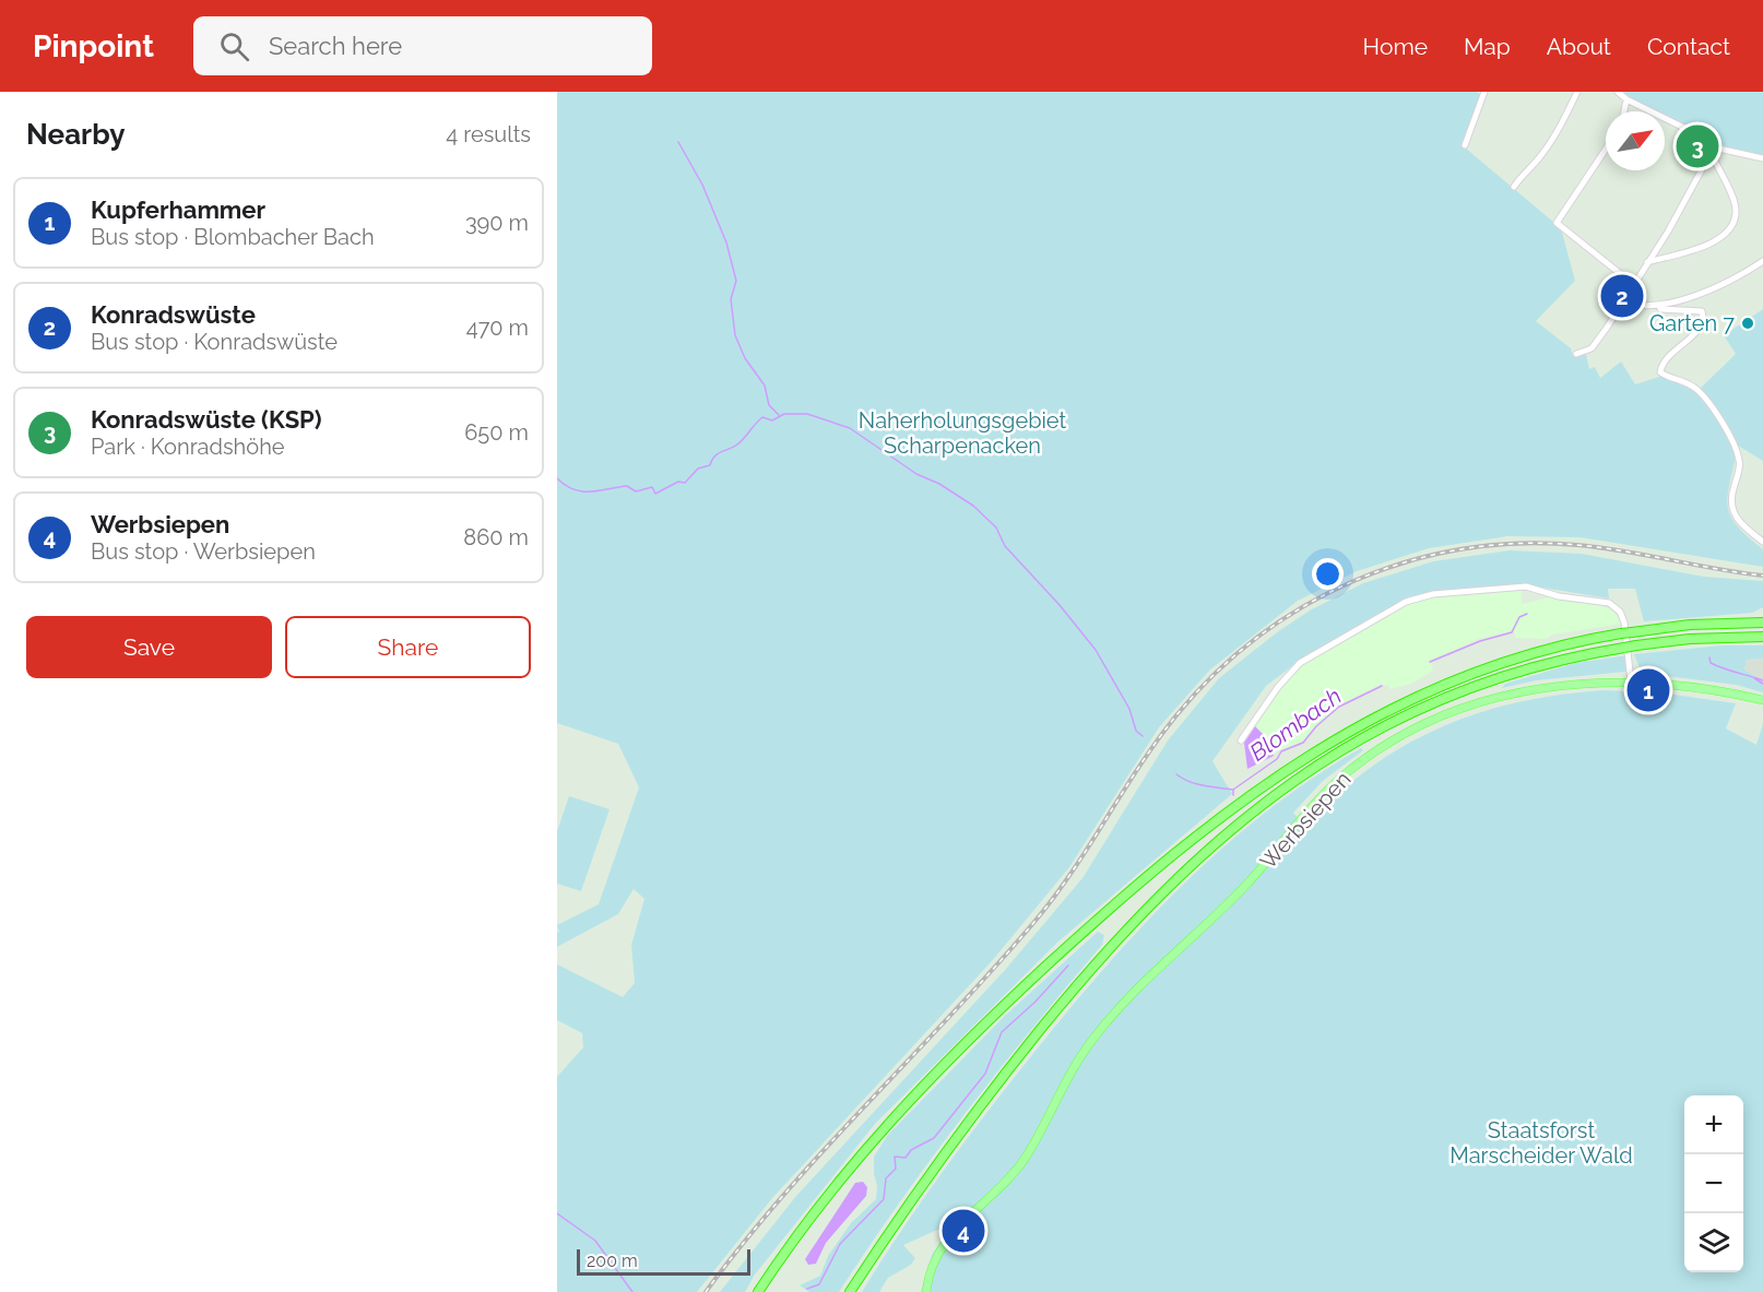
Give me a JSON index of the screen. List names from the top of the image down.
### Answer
{
  "streets": {
    "main road": ["Werbsiepen"]
  },
  "water": ["Blombach"],
  "parks": ["Naherholungsgebiet Scharpenacken", "Staatsforst Marscheider Wald"],
  "places": ["Garten 7"],
  "scale_bar": "200 m",
  "north": "top right",
  "page": {
    "header": "Pinpoint",
    "search": "Search here",
    "nav": [
      "Home",
      "Map",
      "About",
      "Contact"
    ],
    "heading": ["Nearby", "4 results"],
    "pins": [
      "3",
      "2",
      "1",
      "4"
    ],
    "list": [
      {
        "mark": "1",
        "name": "Kupferhammer",
        "note": "Bus stop · Blombacher Bach",
        "value": "390 m"
      },
      {
        "mark": "2",
        "name": "Konradswüste",
        "note": "Bus stop · Konradswüste",
        "value": "470 m"
      },
      {
        "mark": "3",
        "name": "Konradswüste (KSP)",
        "note": "Park · Konradshöhe",
        "value": "650 m"
      },
      {
        "mark": "4",
        "name": "Werbsiepen",
        "note": "Bus stop · Werbsiepen",
        "value": "860 m"
      }
    ],
    "buttons": ["Save", "Share"],
    "map_buttons": ["+", "−"],
    "scale": "200 m"
  }
}
